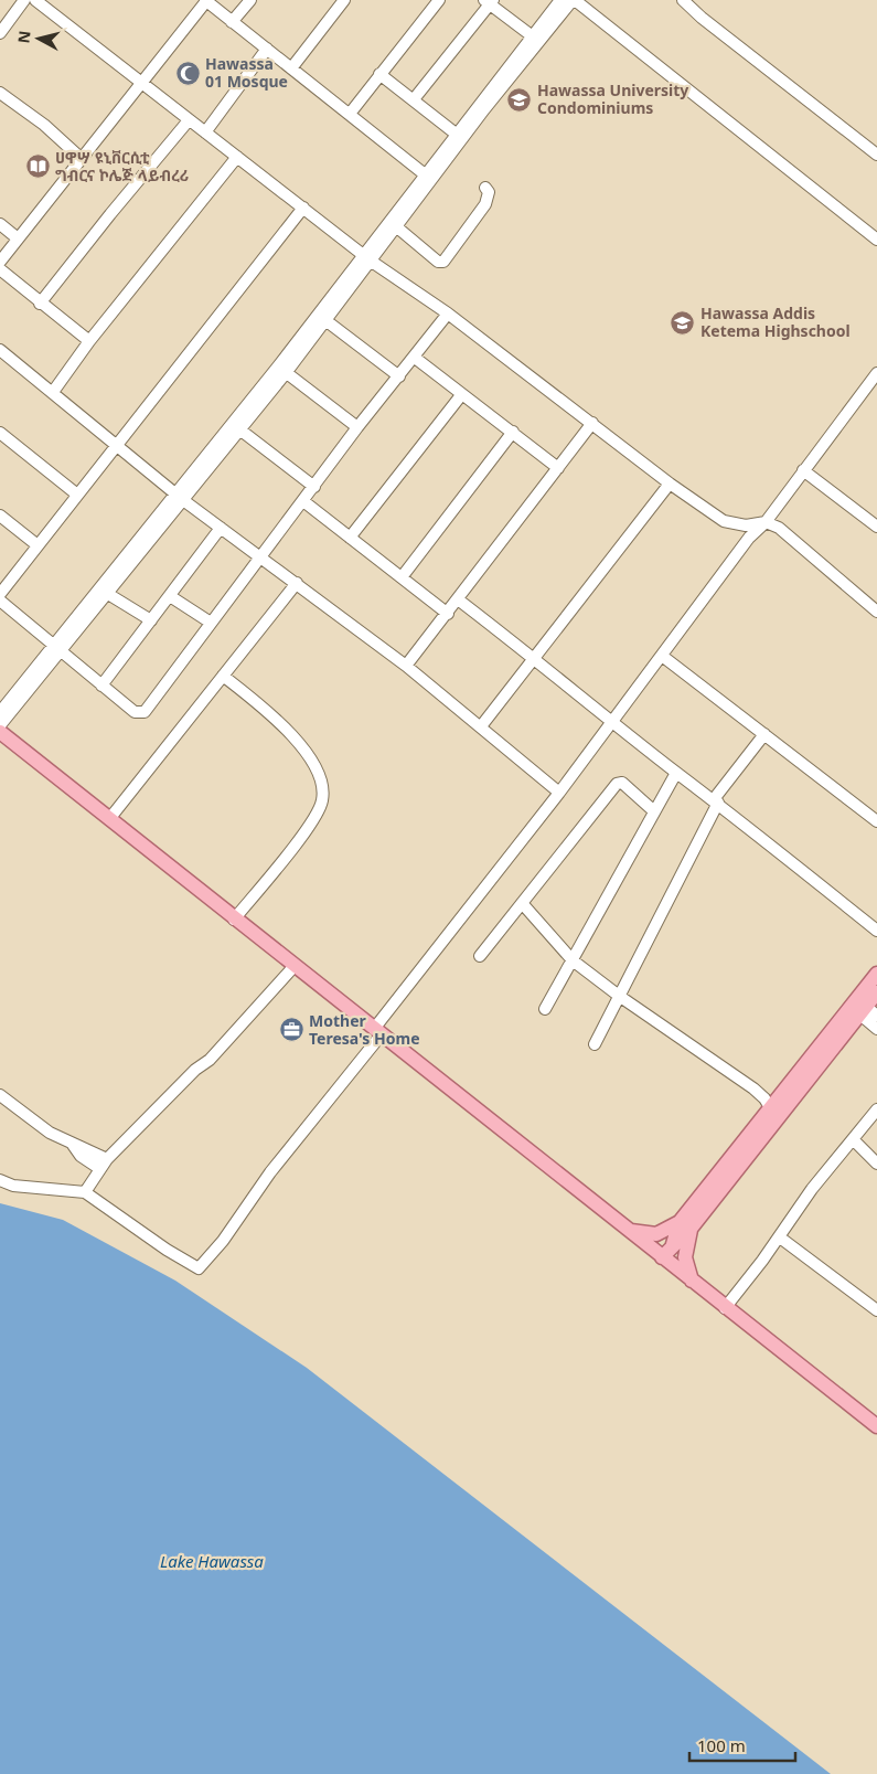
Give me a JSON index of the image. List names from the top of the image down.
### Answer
{
  "water": ["Lake Hawassa"],
  "places": {
    "mosque": ["Hawassa 01 Mosque"],
    "school or university": ["Hawassa University Condominiums", "Hawassa Addis Ketema Highschool"],
    "library": ["ሀዋሣ ዩኒቨርሲቲ ግብርና ኮሌጅ ላይብረሪ"],
    "office": ["Mother Teresa's Home"]
  },
  "scale_bar": "100 m",
  "north": "left"
}
